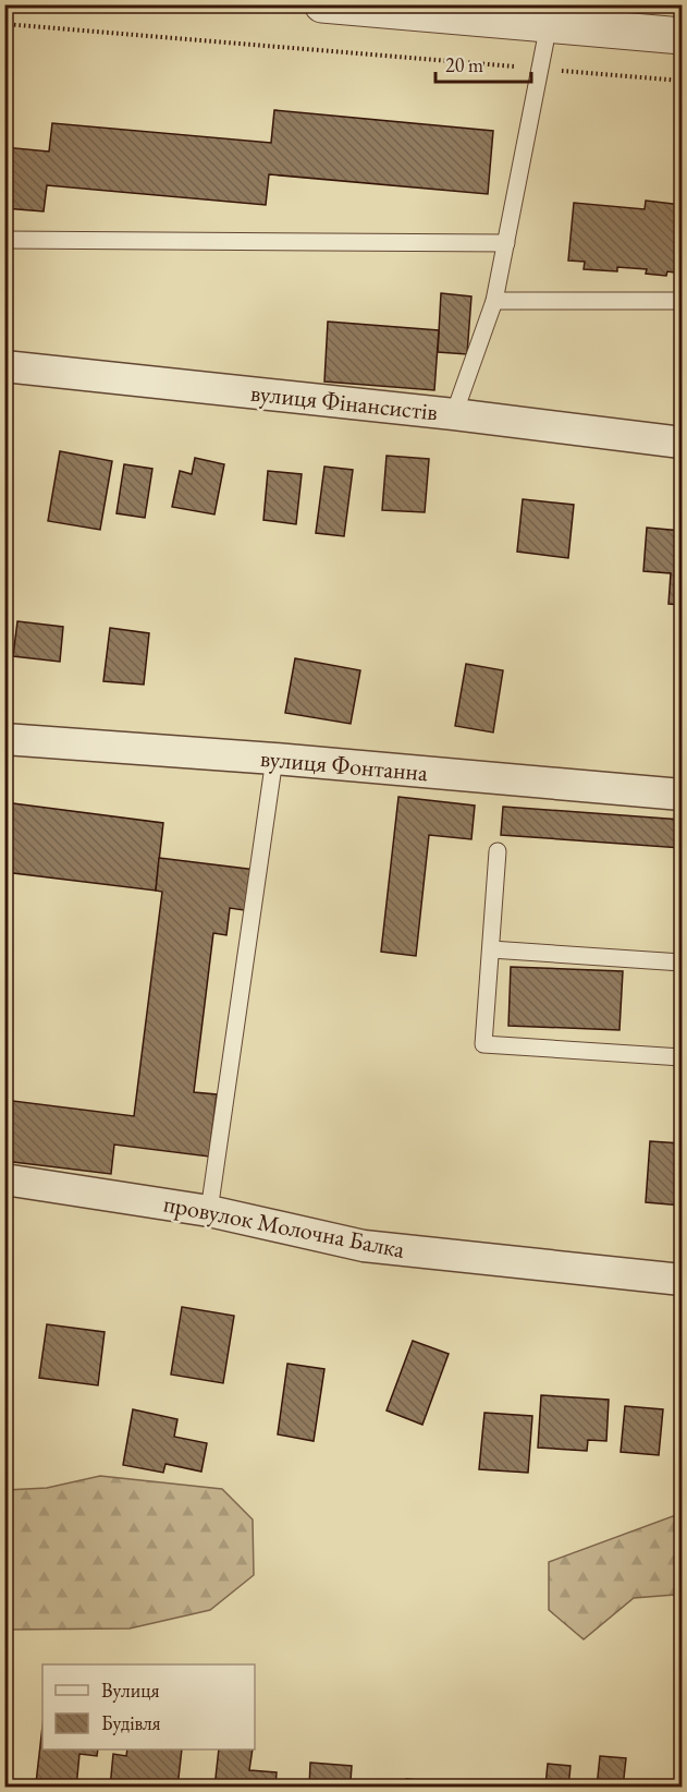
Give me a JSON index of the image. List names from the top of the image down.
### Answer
{
  "streets": {
    "street": ["вулиця Фінансистів", "вулиця Фонтанна", "провулок Молочна Балка"]
  },
  "legend": ["Вулиця", "Будівля"],
  "scale_bar": "20 m"
}
